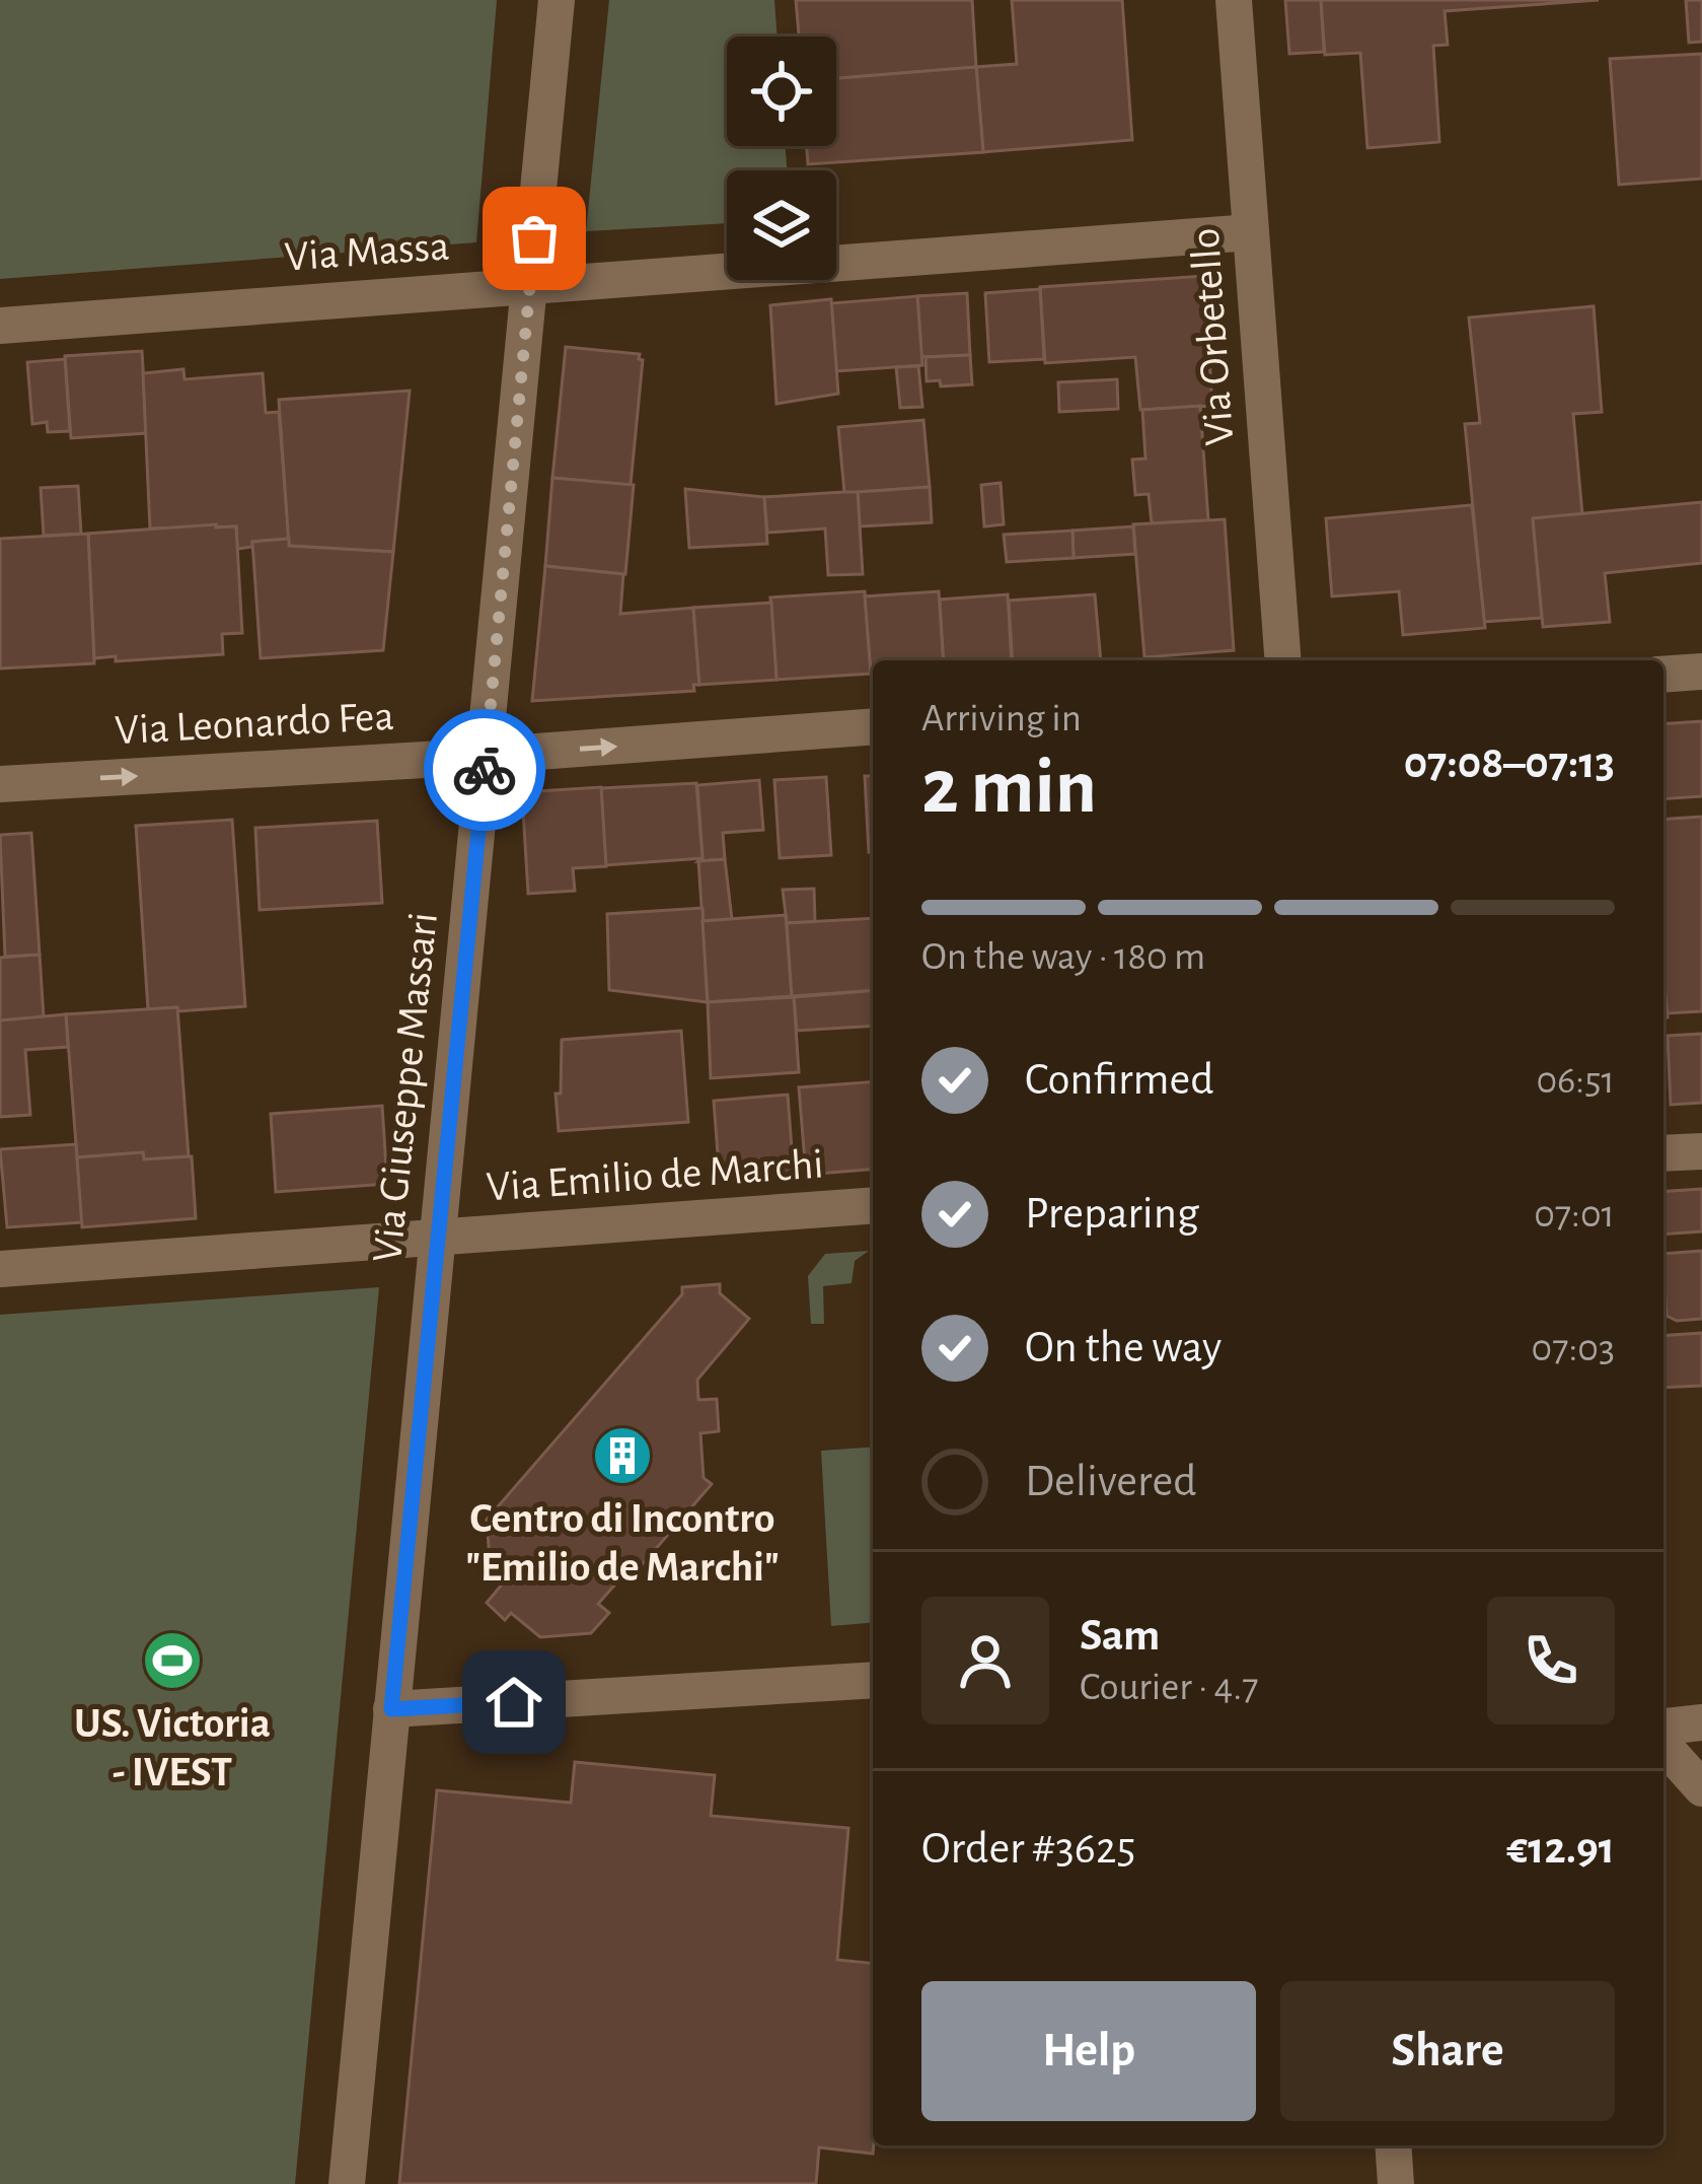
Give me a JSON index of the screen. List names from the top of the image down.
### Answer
{
  "streets": {
    "street": [
      "Via Massa",
      "Via Orbetello",
      "Via Leonardo Fea",
      "Via Giuseppe Massari",
      "Via Emilio de Marchi"
    ]
  },
  "crossings": [
    ["Via Massa", "Via Orbetello"],
    ["Via Massa", "Via Giuseppe Massari"],
    ["Via Leonardo Fea", "Via Giuseppe Massari"],
    ["Via Giuseppe Massari", "Via Emilio de Marchi"]
  ],
  "one_way": ["Via Leonardo Fea"],
  "places": {
    "building": ["Centro di Incontro \"Emilio de Marchi\""],
    "sports": ["US. Victoria - IVEST"]
  },
  "page": {
    "heading": ["2 min", "Arriving in", "07:08–07:13"],
    "panel": [
      "Sam",
      "Courier · 4.7",
      "Order #3625",
      "€12.91"
    ],
    "bar": "On the way · 180 m",
    "list": [
      ["Confirmed", "06:51"],
      ["Preparing", "07:01"],
      ["On the way", "07:03"],
      "Delivered"
    ],
    "buttons": ["Help", "Share"]
  }
}
